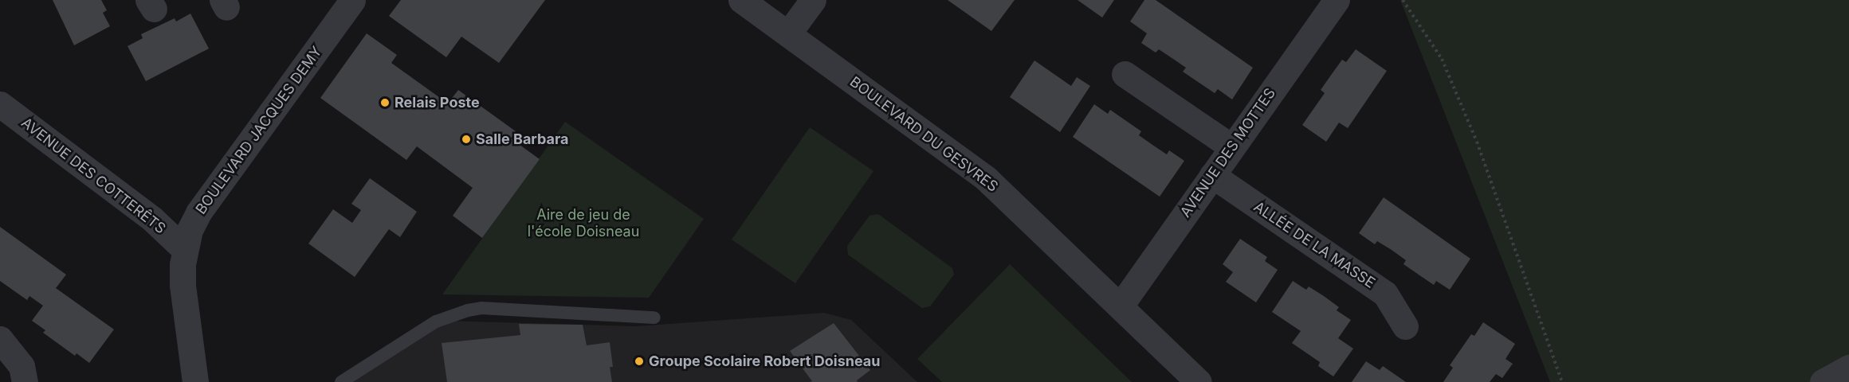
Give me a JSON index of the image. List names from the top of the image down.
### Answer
{
  "streets": {
    "street": [
      "BOULEVARD JACQUES DEMY",
      "BOULEVARD DU GESVRES",
      "AVENUE DES MOTTES",
      "AVENUE DES COTTERÊTS",
      "ALLÉE DE LA MASSE"
    ]
  },
  "crossings": [
    ["BOULEVARD JACQUES DEMY", "AVENUE DES COTTERÊTS"],
    ["BOULEVARD DU GESVRES", "AVENUE DES MOTTES"],
    ["AVENUE DES MOTTES", "ALLÉE DE LA MASSE"]
  ],
  "parks": ["Aire de jeu de l'école Doisneau"],
  "places": ["Relais Poste", "Salle Barbara", "Groupe Scolaire Robert Doisneau"]
}
